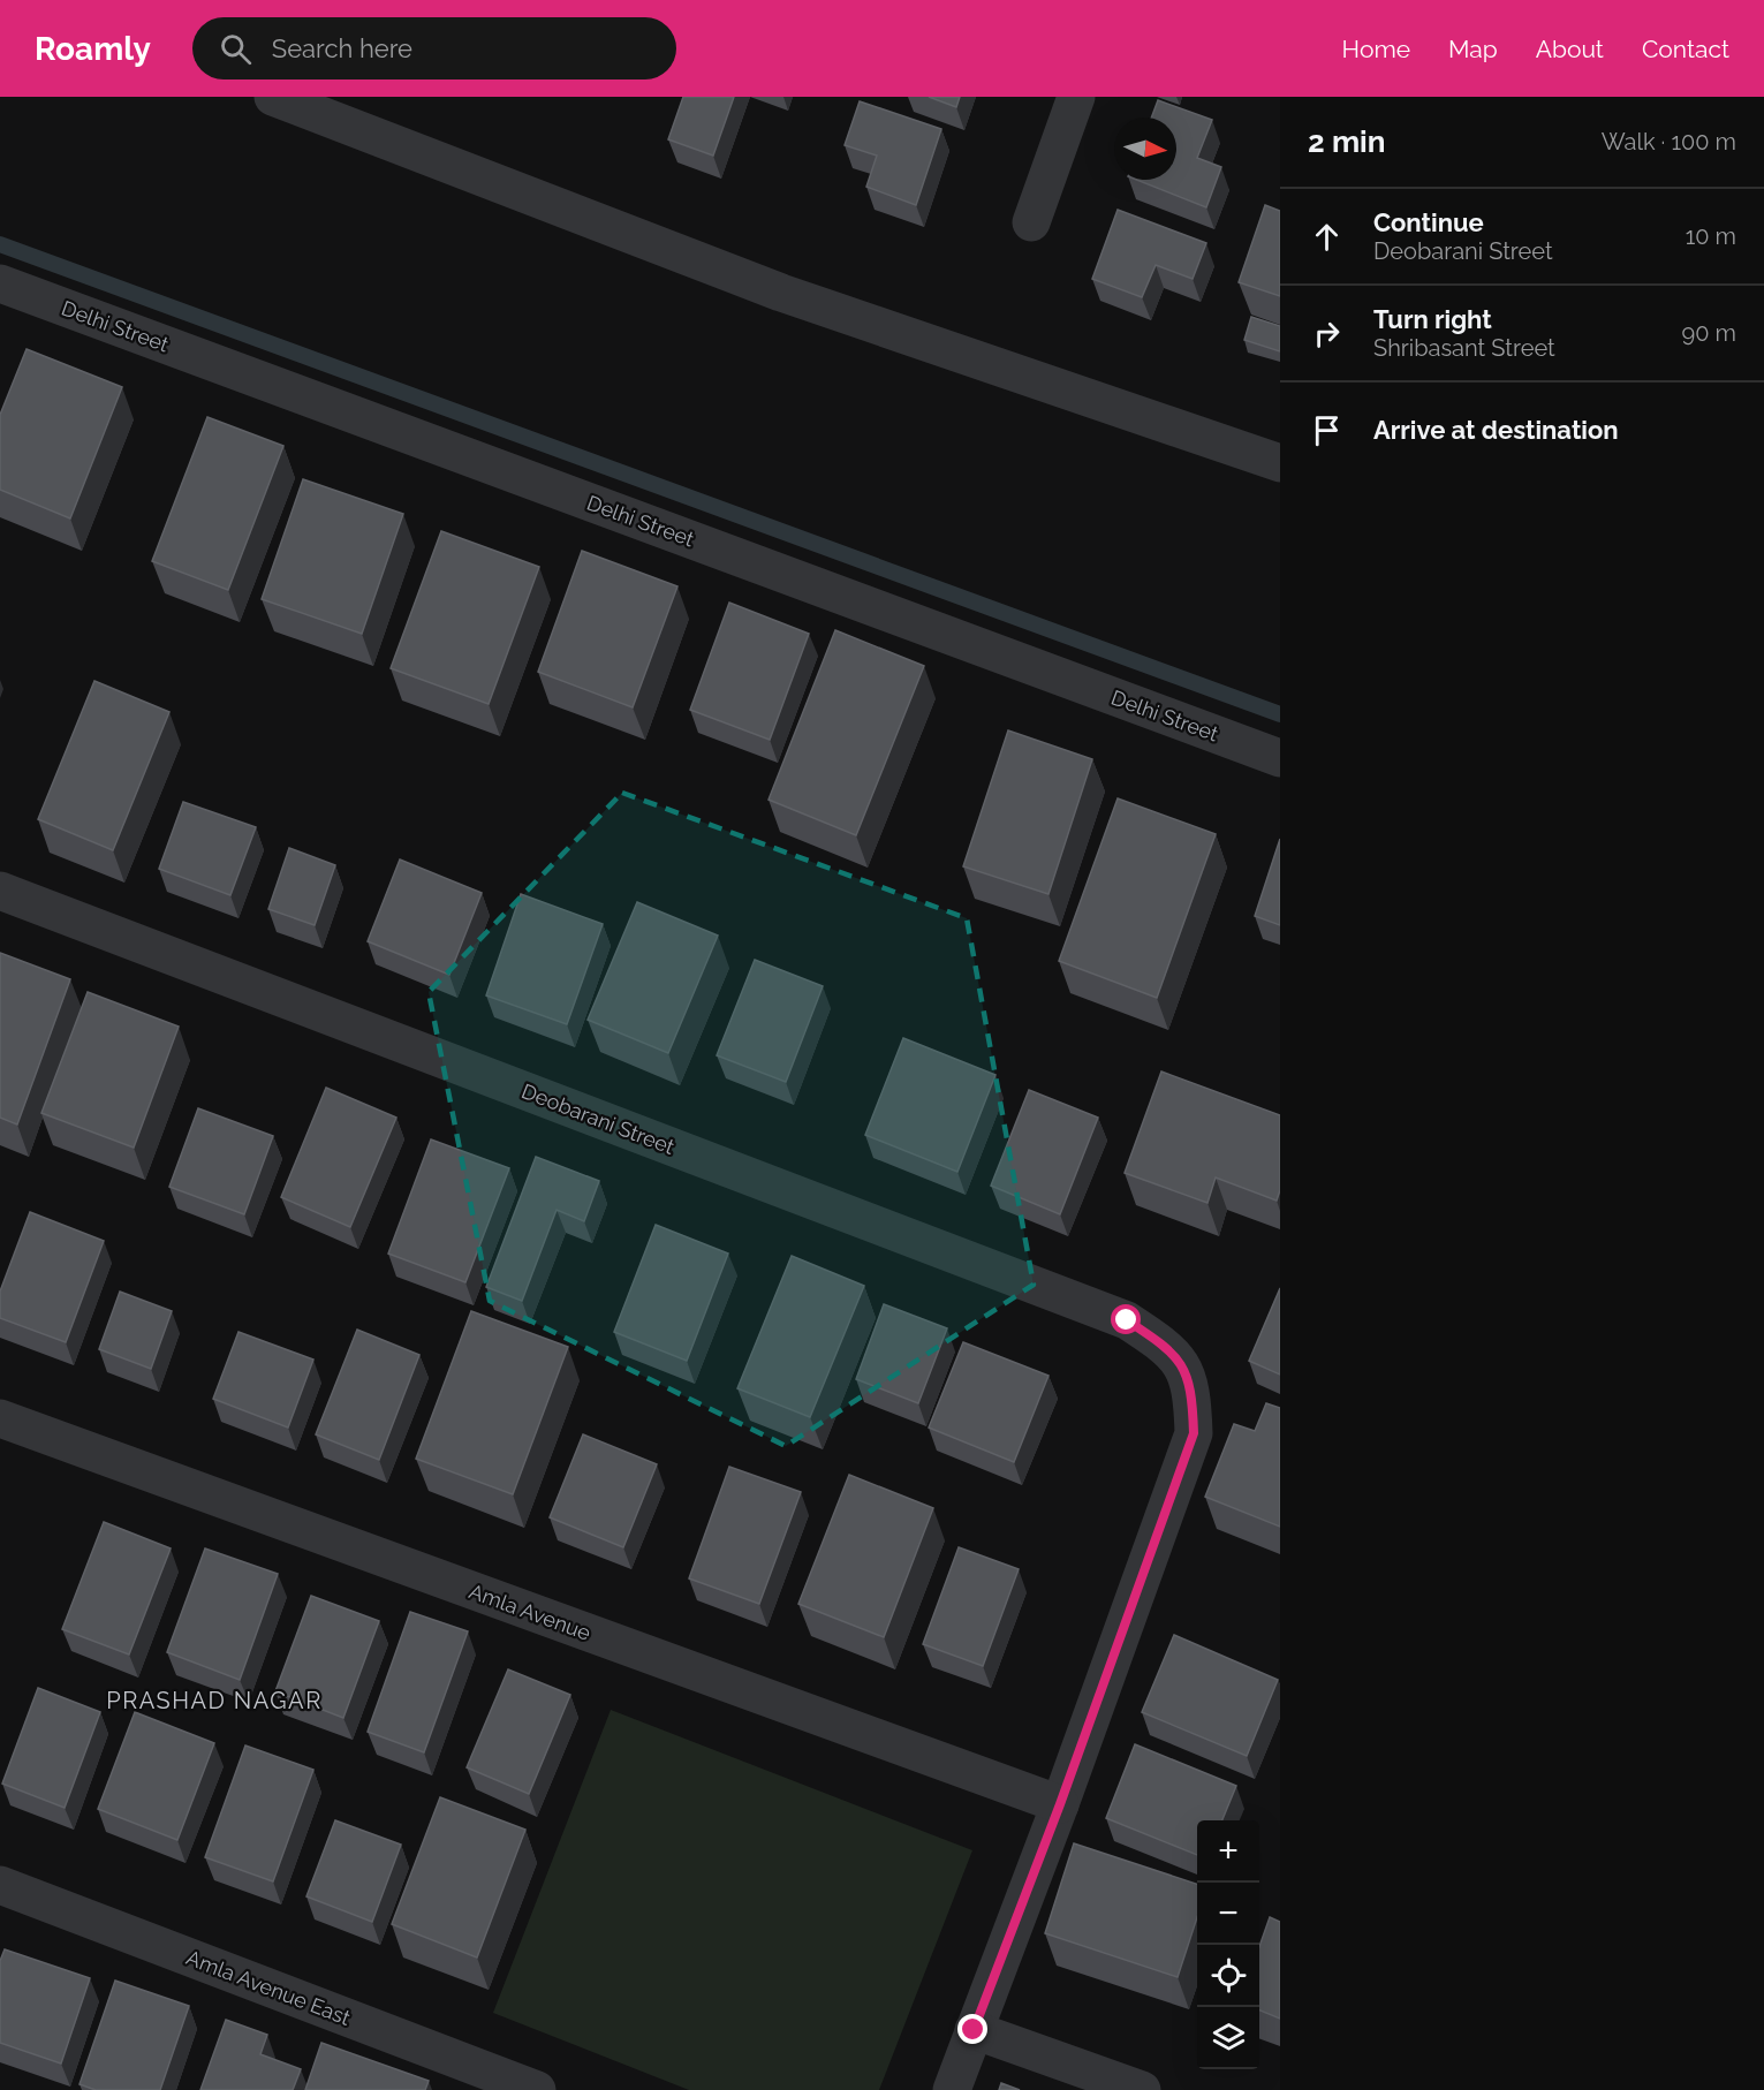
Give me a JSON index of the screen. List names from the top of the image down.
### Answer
{
  "streets": {
    "street": [
      "Delhi Street",
      "Deobarani Street",
      "Amla Avenue",
      "Amla Avenue East"
    ]
  },
  "crossings": [
    ["Deobarani Street", "Amla Avenue"]
  ],
  "districts": ["PRASHAD NAGAR"],
  "north": "right",
  "page": {
    "header": "Roamly",
    "search": "Search here",
    "nav": [
      "Home",
      "Map",
      "About",
      "Contact"
    ],
    "heading": ["2 min", "Walk · 100 m"],
    "list": [
      ["Continue", "Deobarani Street", "10 m"],
      ["Turn right", "Shribasant Street", "90 m"],
      "Arrive at destination"
    ],
    "map_buttons": ["+", "−"]
  }
}
